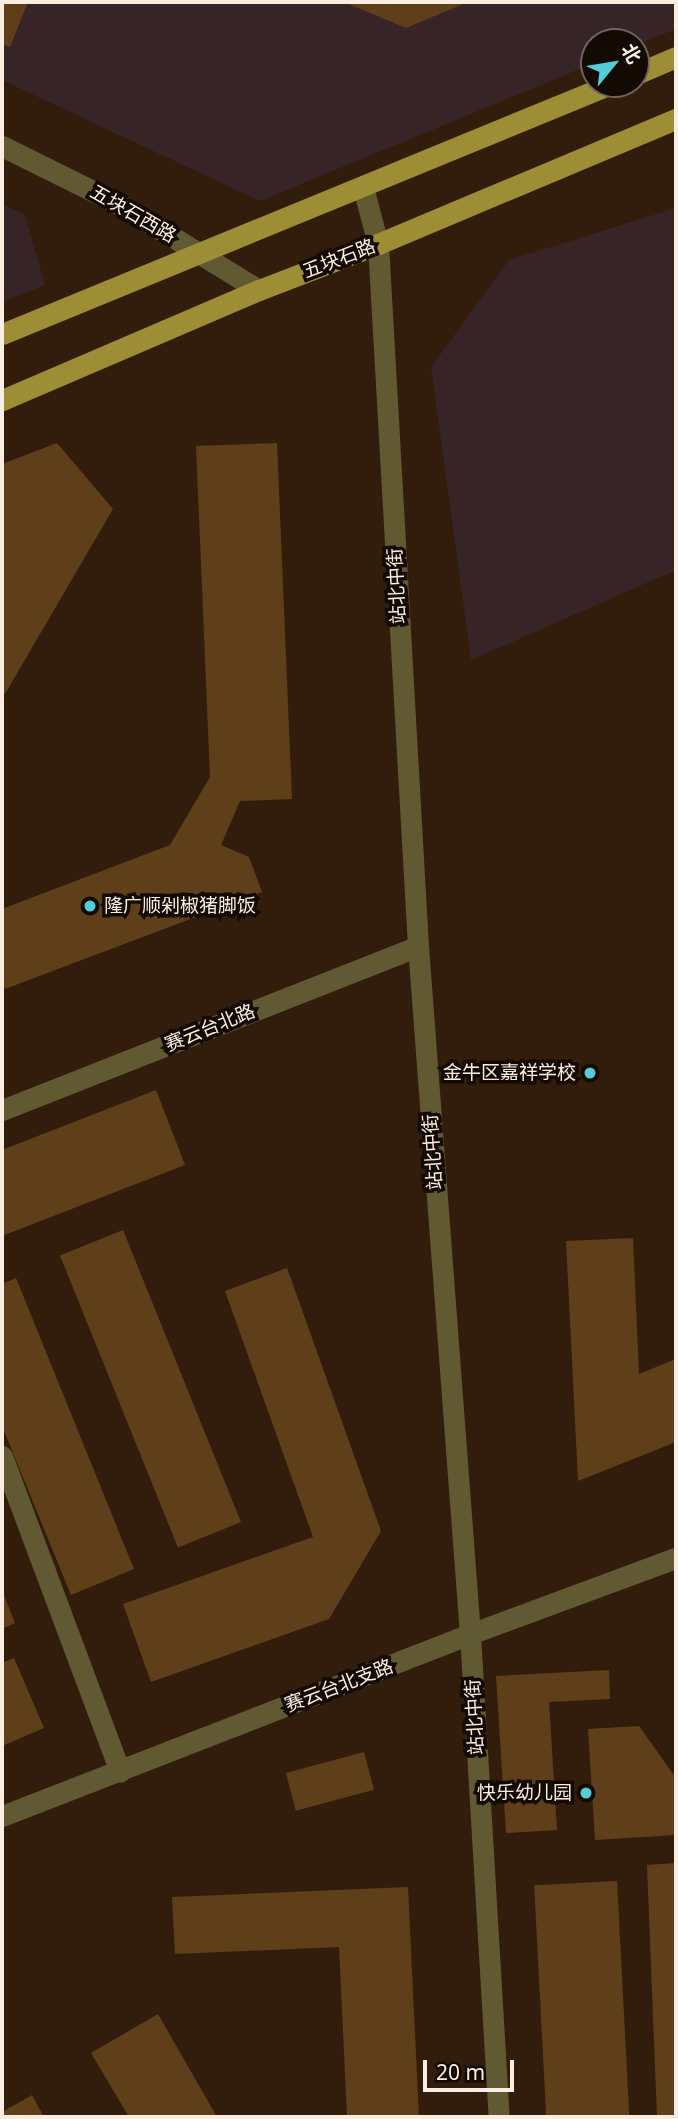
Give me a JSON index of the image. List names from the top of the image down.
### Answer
{
  "streets": {
    "main road": ["五块石路"],
    "street": [
      "五块石西路",
      "站北中街",
      "赛云台北路",
      "赛云台北支路"
    ]
  },
  "crossings": [
    ["五块石西路", "五块石路"],
    ["五块石路", "站北中街"],
    ["站北中街", "赛云台北路"],
    ["站北中街", "赛云台北支路"]
  ],
  "places": ["隆广顺剁椒猪脚饭", "金牛区嘉祥学校", "快乐幼儿园"],
  "scale_bar": "20 m",
  "north": "top right"
}
